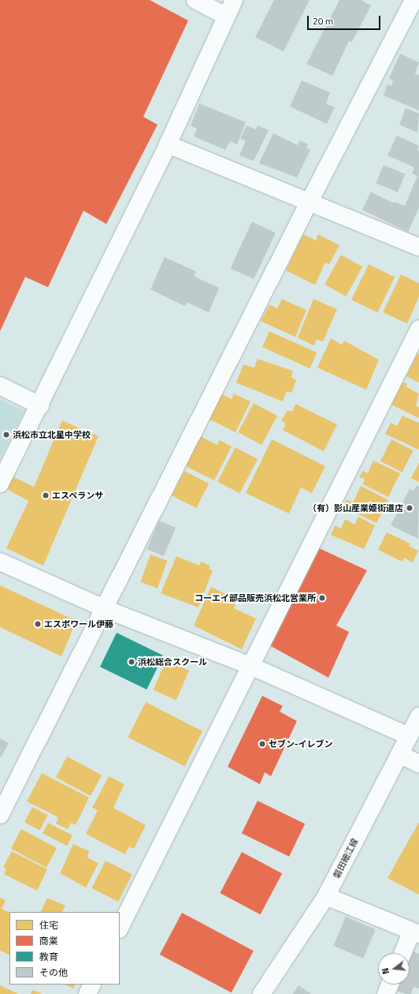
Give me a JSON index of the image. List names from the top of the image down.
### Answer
{
  "streets": {
    "street": ["磐田細江線"]
  },
  "places": [
    "浜松市立北星中学校",
    "エスペランサ",
    "（有）影山産業姫街道店",
    "コーエイ部品販売浜松北営業所",
    "エスポワール伊藤",
    "浜松総合スクール",
    "セブン-イレブン"
  ],
  "legend": [
    "住宅",
    "商業",
    "教育",
    "その他"
  ],
  "scale_bar": "20 m",
  "north": "left"
}
